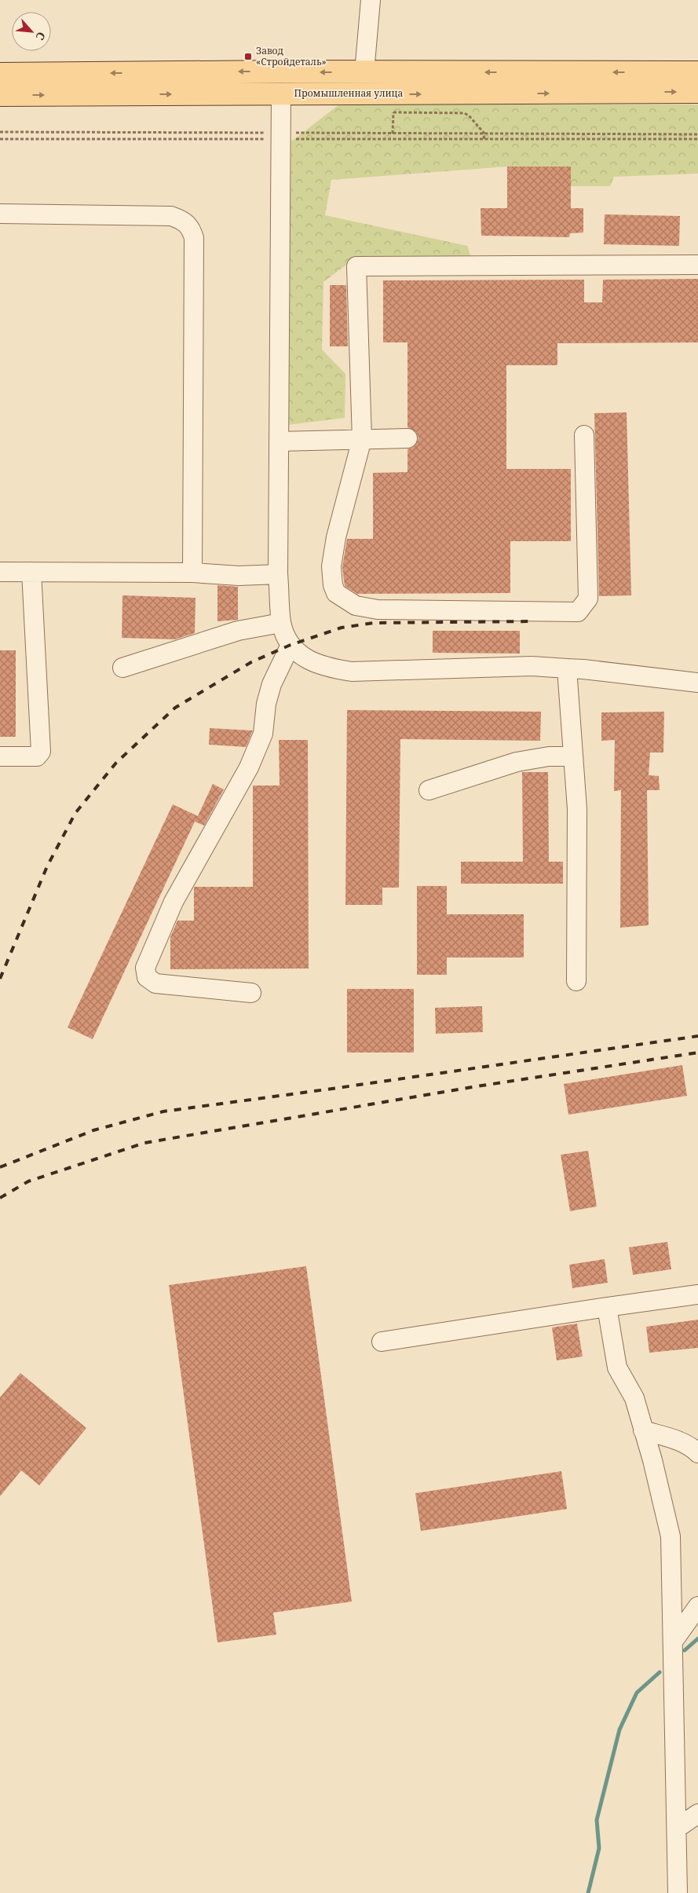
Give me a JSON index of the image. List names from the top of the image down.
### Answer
{
  "streets": {
    "main road": ["Промышленная улица"]
  },
  "places": {
    "transit": ["Завод «Стройдеталь»"]
  },
  "north": "bottom right"
}
